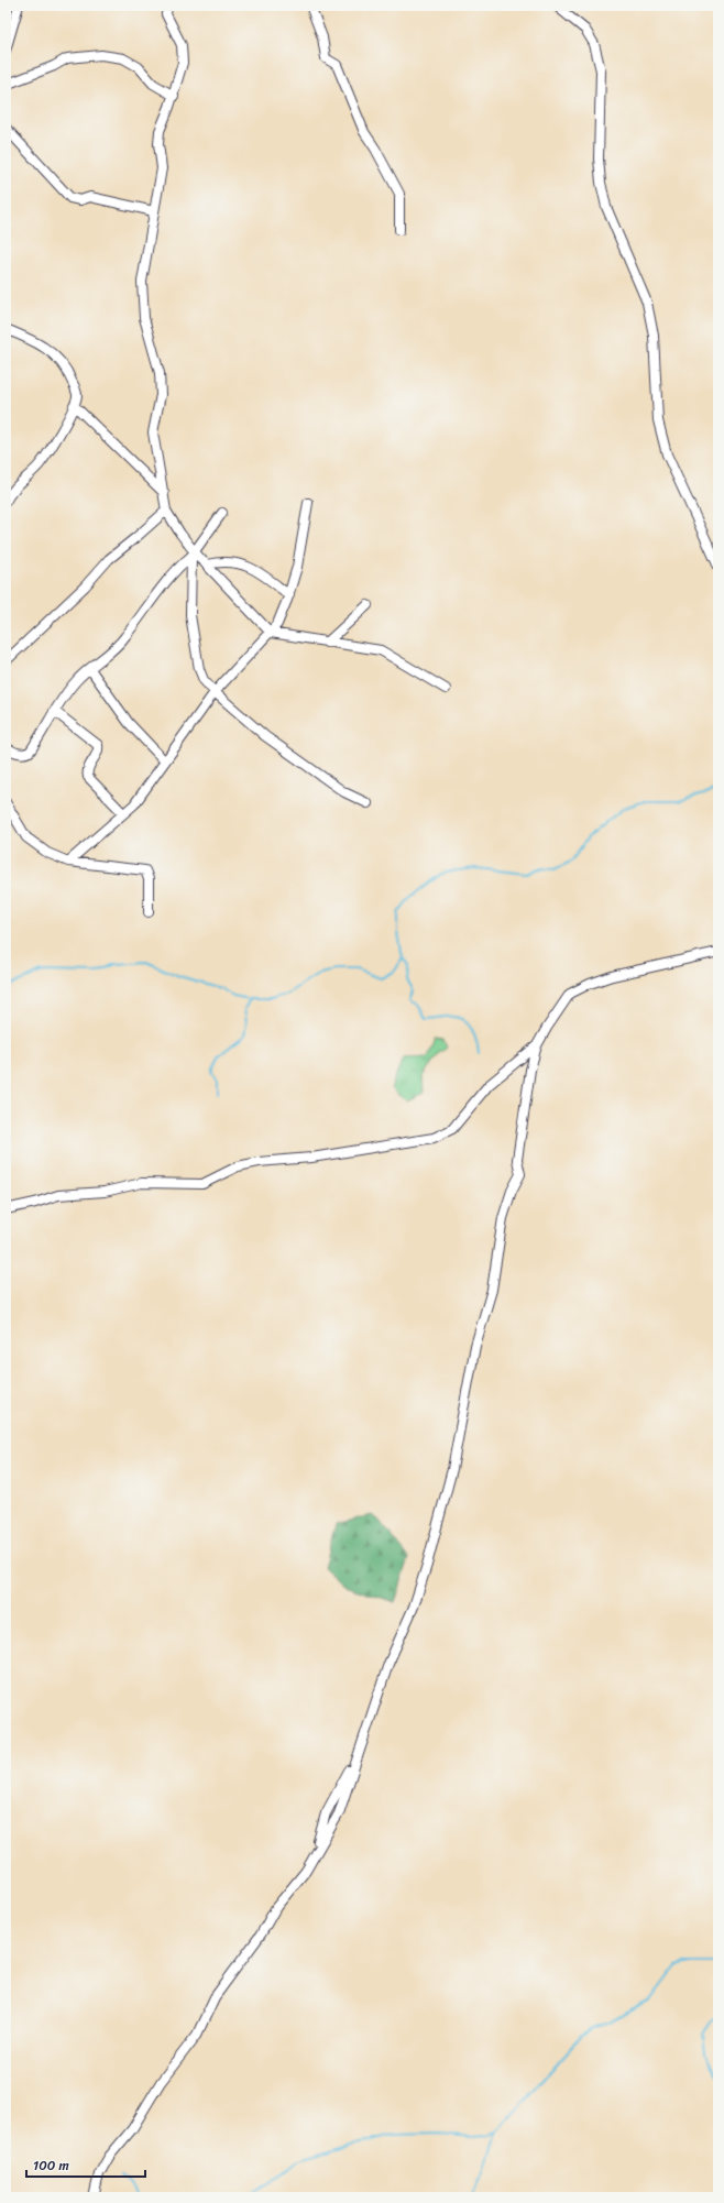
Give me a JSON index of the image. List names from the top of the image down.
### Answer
{
  "scale_bar": "100 m"
}
